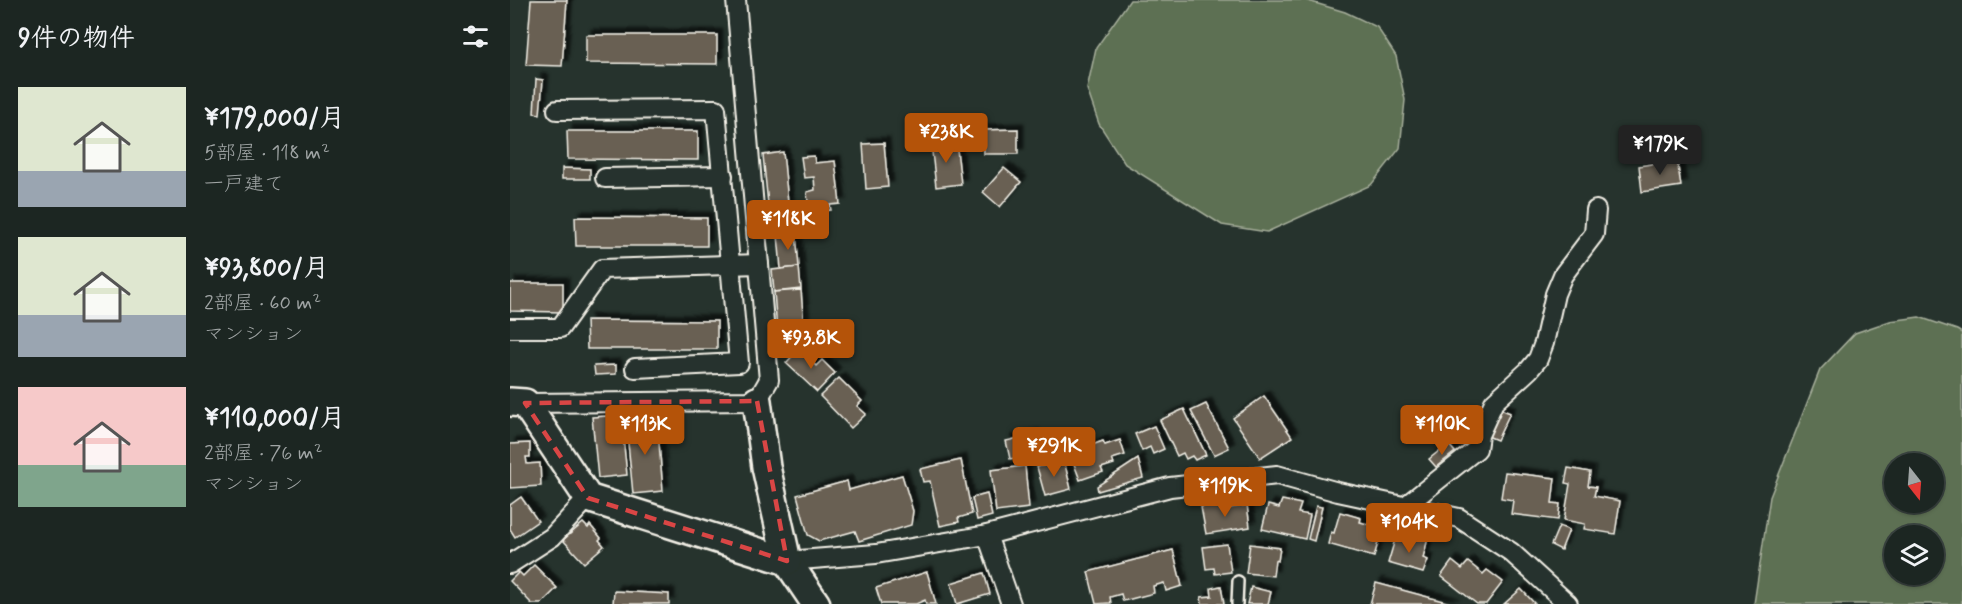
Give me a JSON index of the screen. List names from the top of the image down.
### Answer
{
  "north": "bottom",
  "page": {
    "heading": "9件の物件",
    "list": [
      {
        "name": "¥179,000/月",
        "note": "5部屋 · 118 m² · 一戸建て"
      },
      {
        "name": "¥93,800/月",
        "note": "2部屋 · 60 m² · マンション"
      },
      {
        "name": "¥110,000/月",
        "note": "2部屋 · 76 m² · マンション"
      }
    ],
    "price": [
      "¥238K",
      "¥179K",
      "¥118K",
      "¥93.8K",
      "¥113K",
      "¥110K",
      "¥291K",
      "¥119K",
      "¥104K"
    ]
  }
}
